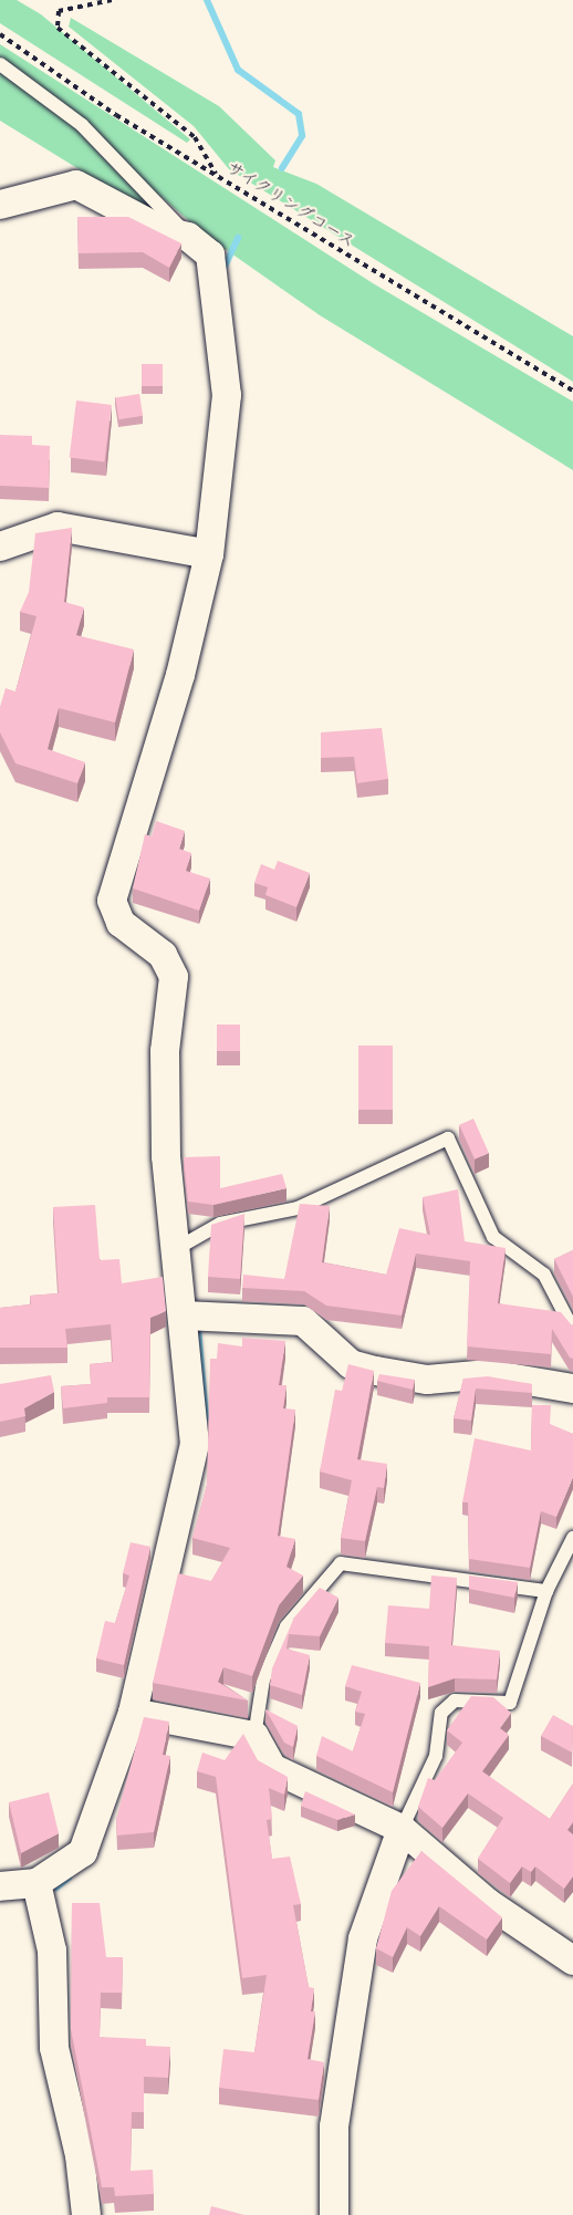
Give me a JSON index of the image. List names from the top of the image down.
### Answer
{
  "streets": {
    "path": ["サイクリングコース"]
  }
}
